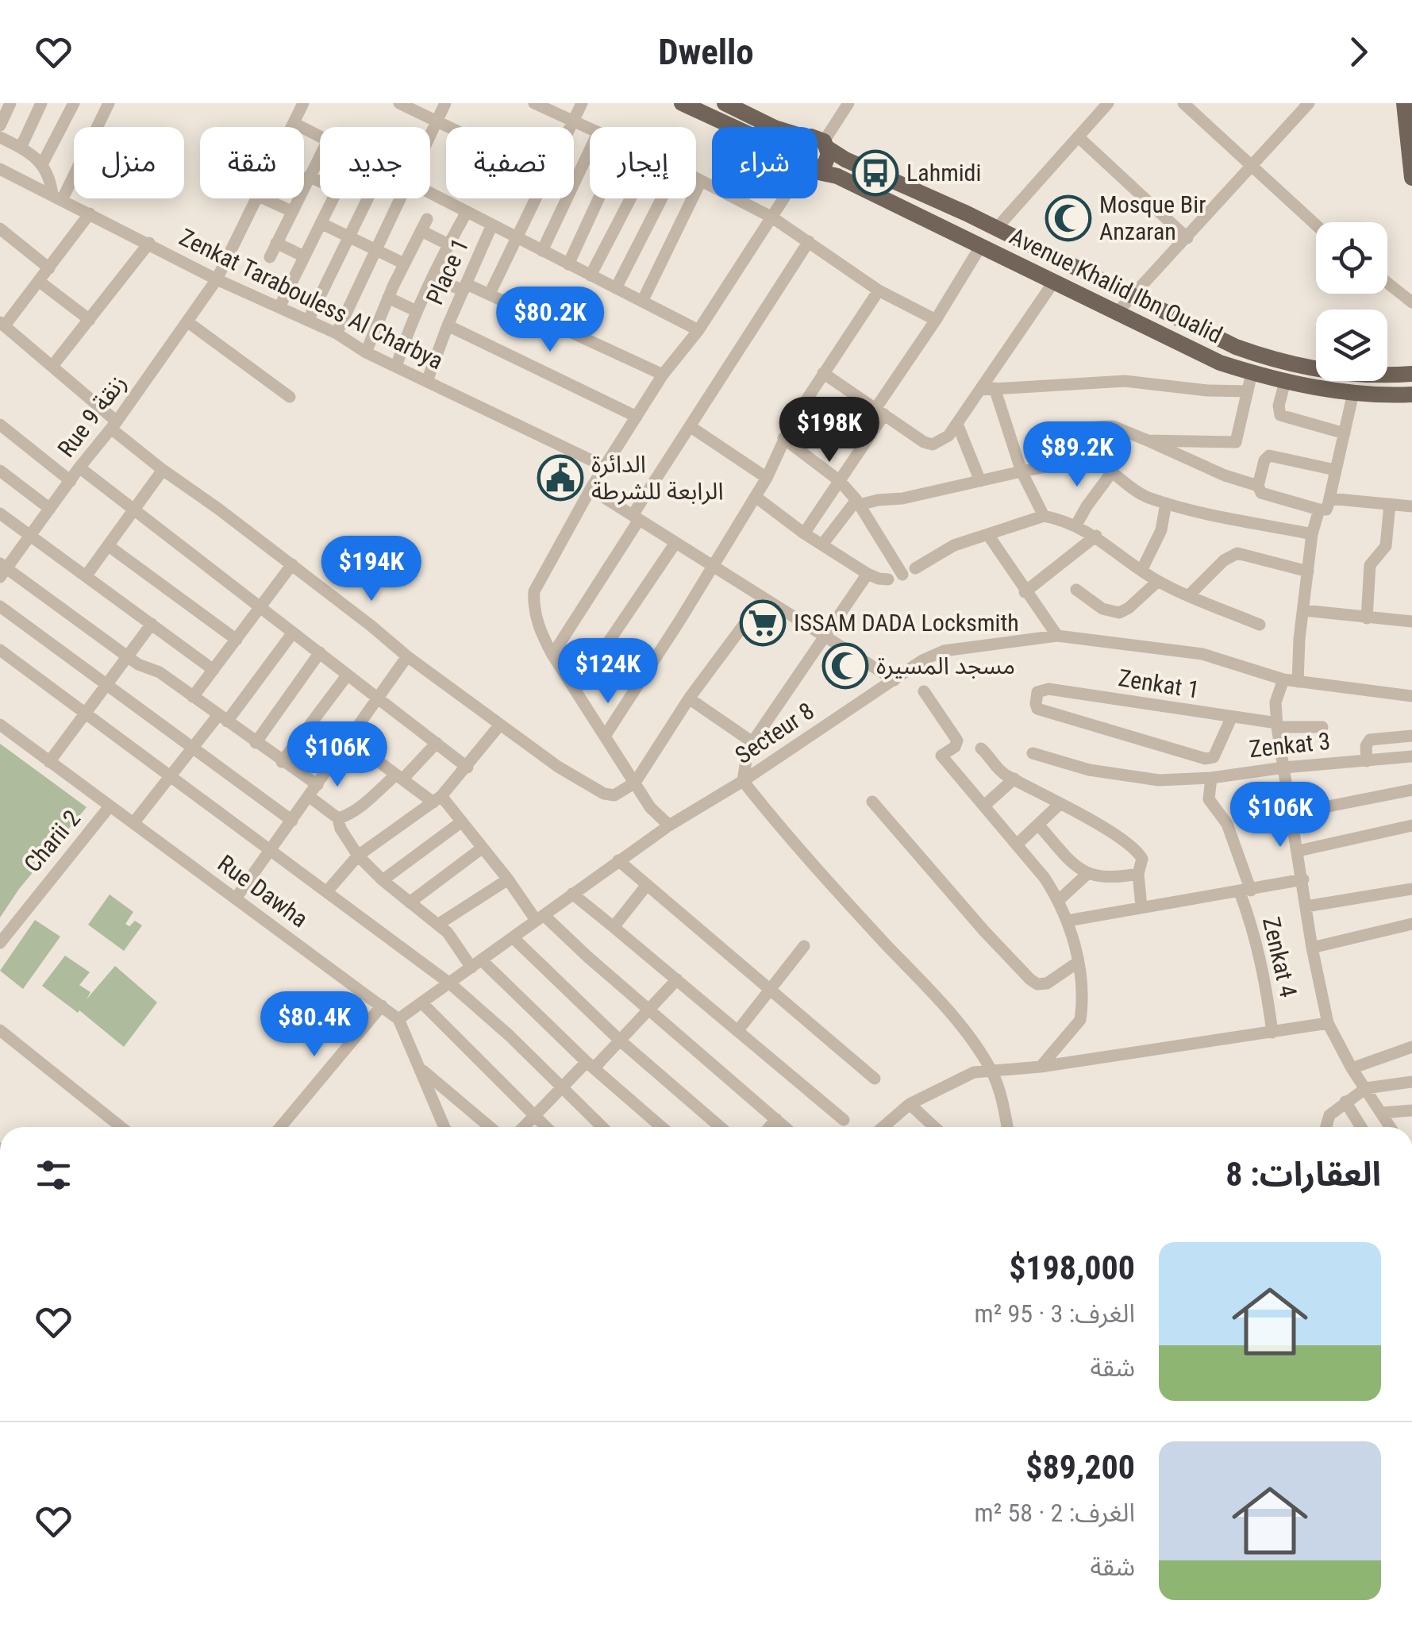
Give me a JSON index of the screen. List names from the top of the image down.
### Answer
{
  "streets": {
    "main road": ["Avenue Khalid Ibn Oualid"],
    "street": [
      "Place 1",
      "Zenkat Tarabouless Al Charbya",
      "Rue 9 زنقة",
      "Zenkat 1",
      "Secteur 8",
      "Zenkat 3",
      "Charii 2",
      "Rue Dawha",
      "Zenkat 4"
    ]
  },
  "crossings": [
    ["Place 1", "Zenkat Tarabouless Al Charbya"],
    ["Zenkat Tarabouless Al Charbya", "Rue 9 زنقة"],
    ["Secteur 8", "Rue Dawha"],
    ["Zenkat 3", "Zenkat 4"],
    ["Charii 2", "Rue Dawha"]
  ],
  "places": {
    "bus stop": ["Lahmidi"],
    "mosque": ["Mosque Bir Anzaran", "مسجد المسيرة"],
    "public building": ["الدائرة الرابعة للشرطة"],
    "supermarket": ["ISSAM DADA Locksmith"]
  },
  "page": {
    "header": "Dwello",
    "chip": [
      "شراء",
      "إيجار",
      "تصفية",
      "جديد",
      "شقة",
      "منزل"
    ],
    "price": [
      "$80.2K",
      "$198K",
      "$89.2K",
      "$194K",
      "$124K",
      "$106K",
      "$106K",
      "$80.4K"
    ],
    "heading": "العقارات: 8",
    "list": [
      {
        "name": "$198,000",
        "note": "الغرف: 3 · 95 m² · شقة"
      },
      {
        "name": "$89,200",
        "note": "الغرف: 2 · 58 m² · شقة"
      }
    ]
  }
}
